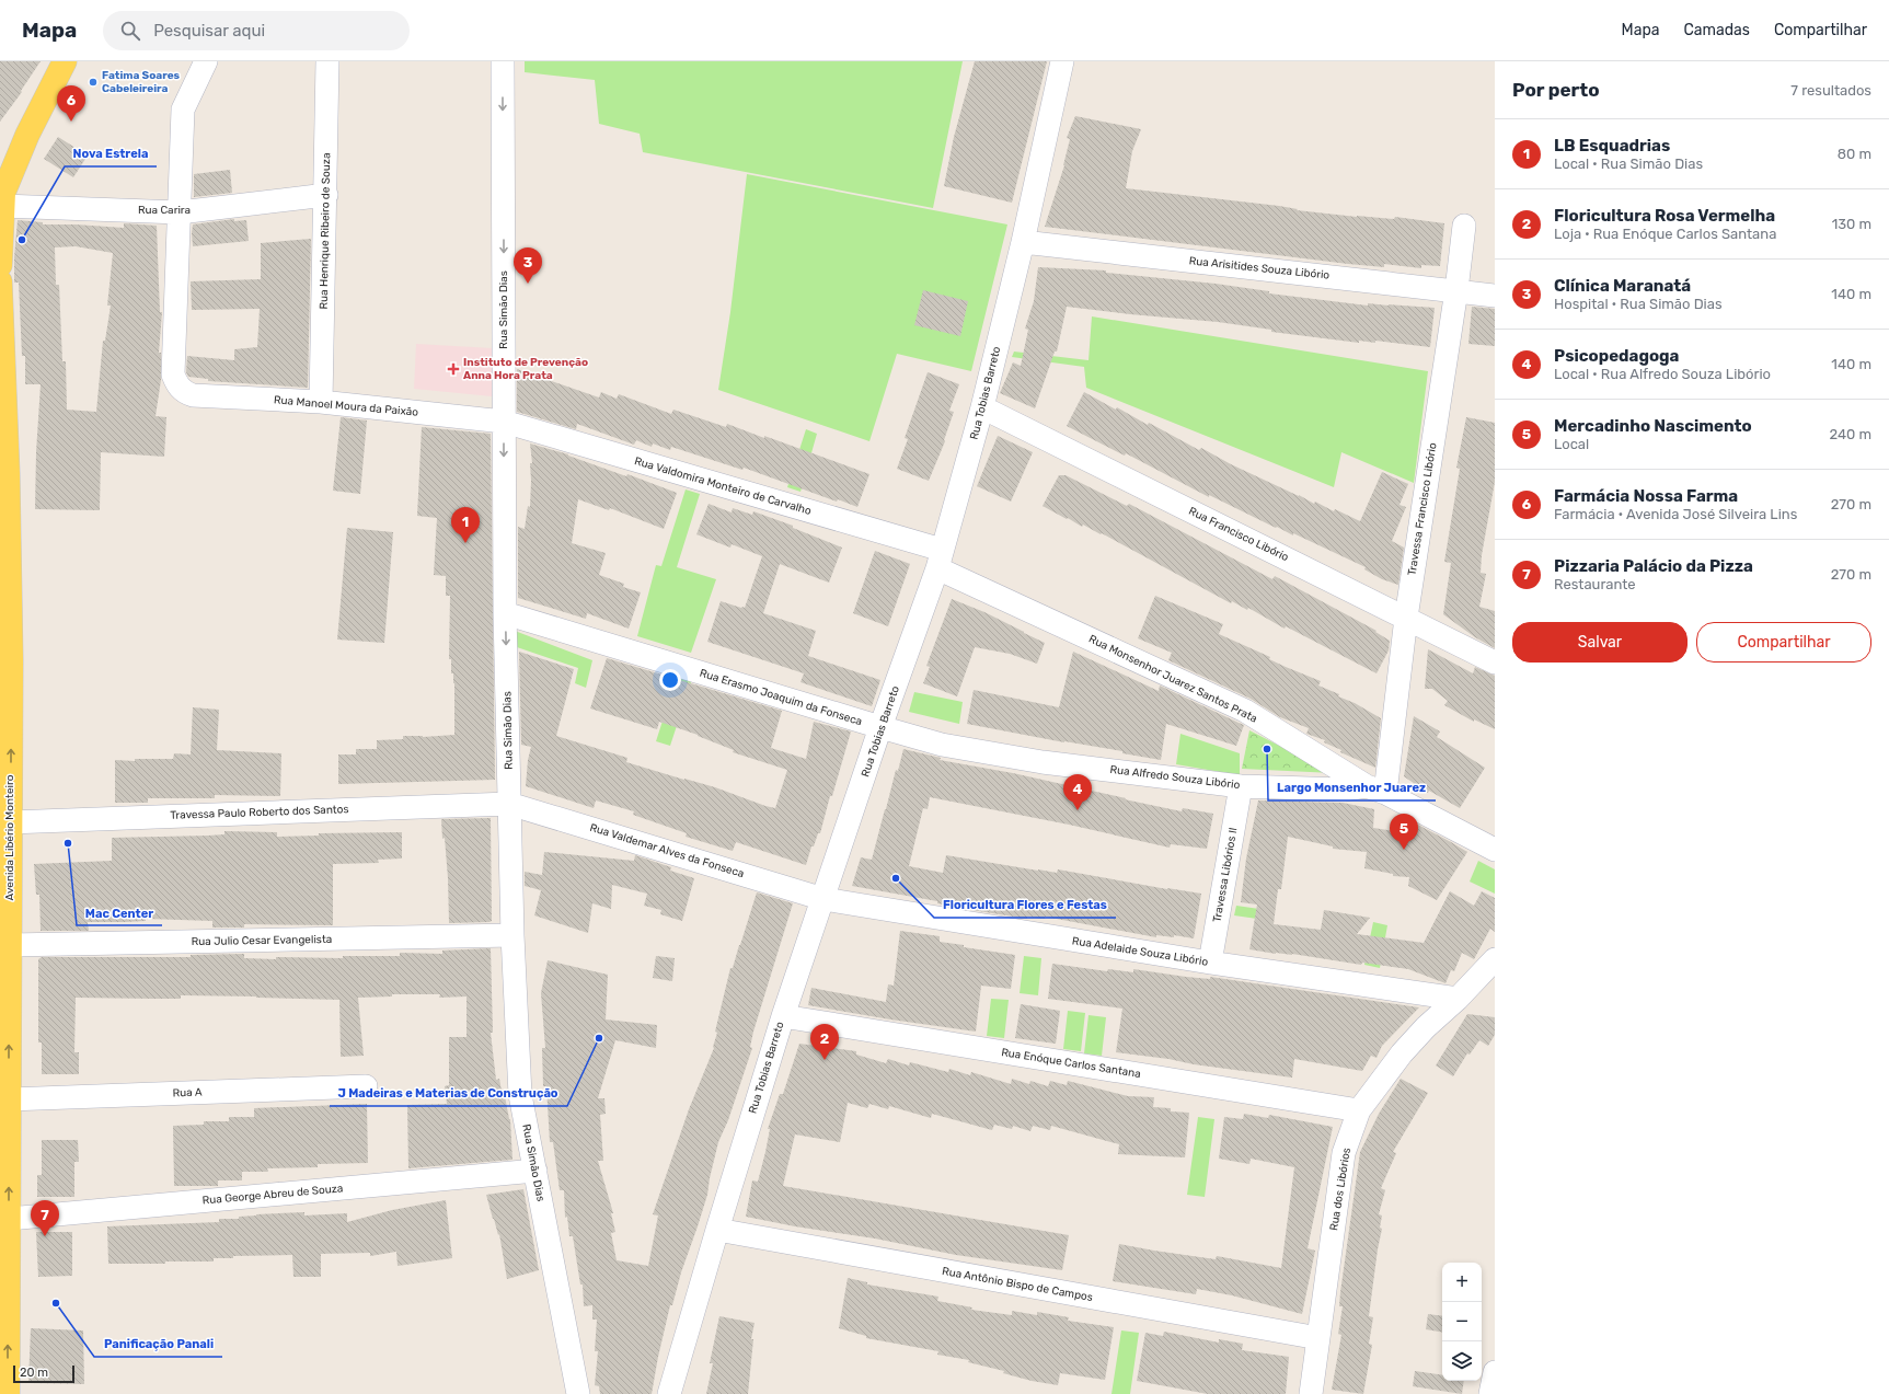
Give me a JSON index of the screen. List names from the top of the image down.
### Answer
{
  "streets": {
    "main road": ["Avenida Libério Monteiro"],
    "street": [
      "Rua Carira",
      "Rua Henrique Ribeiro de Souza",
      "Rua Arisitides Souza Libório",
      "Rua Simão Dias",
      "Rua Tobias Barreto",
      "Rua Manoel Moura da Paixão",
      "Rua Valdomira Monteiro de Carvalho",
      "Travessa Francisco Libório",
      "Rua Francisco Libório",
      "Rua Monsenhor Juarez Santos Prata",
      "Rua Erasmo Joaquim da Fonseca",
      "Rua Alfredo Souza Libório",
      "Travessa Paulo Roberto dos Santos",
      "Rua Valdemar Alves da Fonseca",
      "Travessa Libórios II",
      "Rua Julio Cesar Evangelista",
      "Rua Adelaide Souza Libório",
      "Rua Enóque Carlos Santana",
      "Rua A",
      "Rua dos Libórios",
      "Rua George Abreu de Souza",
      "Rua Antônio Bispo de Campos"
    ]
  },
  "crossings": [
    ["Rua Carira", "Rua Henrique Ribeiro de Souza"],
    ["Rua Carira", "Rua Manoel Moura da Paixão"],
    ["Rua Henrique Ribeiro de Souza", "Rua Manoel Moura da Paixão"],
    ["Rua Arisitides Souza Libório", "Rua Tobias Barreto"],
    ["Rua Arisitides Souza Libório", "Travessa Francisco Libório"],
    ["Rua Simão Dias", "Rua Manoel Moura da Paixão"],
    ["Rua Simão Dias", "Rua Valdomira Monteiro de Carvalho"],
    ["Rua Simão Dias", "Rua Erasmo Joaquim da Fonseca"],
    ["Rua Simão Dias", "Travessa Paulo Roberto dos Santos"],
    ["Rua Simão Dias", "Rua Valdemar Alves da Fonseca"],
    ["Rua Simão Dias", "Rua Julio Cesar Evangelista"],
    ["Rua Simão Dias", "Rua George Abreu de Souza"],
    ["Rua Tobias Barreto", "Rua Valdomira Monteiro de Carvalho"],
    ["Rua Tobias Barreto", "Rua Francisco Libório"],
    ["Rua Tobias Barreto", "Rua Monsenhor Juarez Santos Prata"],
    ["Rua Tobias Barreto", "Rua Erasmo Joaquim da Fonseca"],
    ["Rua Tobias Barreto", "Rua Alfredo Souza Libório"],
    ["Rua Tobias Barreto", "Rua Valdemar Alves da Fonseca"],
    ["Rua Tobias Barreto", "Rua Adelaide Souza Libório"],
    ["Rua Tobias Barreto", "Rua Enóque Carlos Santana"],
    ["Rua Tobias Barreto", "Rua Antônio Bispo de Campos"],
    ["Rua Manoel Moura da Paixão", "Rua Valdomira Monteiro de Carvalho"],
    ["Rua Valdomira Monteiro de Carvalho", "Rua Monsenhor Juarez Santos Prata"],
    ["Travessa Francisco Libório", "Rua Francisco Libório"],
    ["Travessa Francisco Libório", "Rua Monsenhor Juarez Santos Prata"],
    ["Travessa Francisco Libório", "Rua Alfredo Souza Libório"],
    ["Rua Monsenhor Juarez Santos Prata", "Rua Alfredo Souza Libório"],
    ["Rua Erasmo Joaquim da Fonseca", "Rua Alfredo Souza Libório"],
    ["Rua Alfredo Souza Libório", "Travessa Libórios II"],
    ["Travessa Paulo Roberto dos Santos", "Avenida Libério Monteiro"],
    ["Travessa Paulo Roberto dos Santos", "Rua Valdemar Alves da Fonseca"],
    ["Avenida Libério Monteiro", "Rua Julio Cesar Evangelista"],
    ["Avenida Libério Monteiro", "Rua A"],
    ["Avenida Libério Monteiro", "Rua George Abreu de Souza"],
    ["Rua Valdemar Alves da Fonseca", "Rua Adelaide Souza Libório"],
    ["Travessa Libórios II", "Rua Adelaide Souza Libório"],
    ["Rua Adelaide Souza Libório", "Rua dos Libórios"],
    ["Rua Enóque Carlos Santana", "Rua dos Libórios"],
    ["Rua dos Libórios", "Rua Antônio Bispo de Campos"]
  ],
  "one_way": ["Rua Simão Dias", "Avenida Libério Monteiro"],
  "places": {
    "other": [
      "Fatima Soares Cabeleireira",
      "Nova Estrela",
      "Largo Monsenhor Juarez",
      "Mac Center",
      "Floricultura Flores e Festas",
      "J Madeiras e Materias de Construção",
      "Panificação Panali"
    ],
    "health": ["Instituto de Prevenção Anna Hora Prata"]
  },
  "scale_bar": "20 m",
  "page": {
    "header": "Mapa",
    "search": "Pesquisar aqui",
    "nav": ["Mapa", "Camadas", "Compartilhar"],
    "heading": ["Por perto", "7 resultados"],
    "pins": [
      "6",
      "3",
      "1",
      "4",
      "5",
      "2",
      "7"
    ],
    "list": [
      {
        "mark": "1",
        "name": "LB Esquadrias",
        "note": "Local · Rua Simão Dias",
        "value": "80 m"
      },
      {
        "mark": "2",
        "name": "Floricultura Rosa Vermelha",
        "note": "Loja · Rua Enóque Carlos Santana",
        "value": "130 m"
      },
      {
        "mark": "3",
        "name": "Clínica Maranatá",
        "note": "Hospital · Rua Simão Dias",
        "value": "140 m"
      },
      {
        "mark": "4",
        "name": "Psicopedagoga",
        "note": "Local · Rua Alfredo Souza Libório",
        "value": "140 m"
      },
      {
        "mark": "5",
        "name": "Mercadinho Nascimento",
        "note": "Local",
        "value": "240 m"
      },
      {
        "mark": "6",
        "name": "Farmácia Nossa Farma",
        "note": "Farmácia · Avenida José Silveira Lins",
        "value": "270 m"
      },
      {
        "mark": "7",
        "name": "Pizzaria Palácio da Pizza",
        "note": "Restaurante",
        "value": "270 m"
      }
    ],
    "buttons": ["Salvar", "Compartilhar"],
    "map_buttons": ["+", "−"],
    "scale": "20 m"
  }
}
